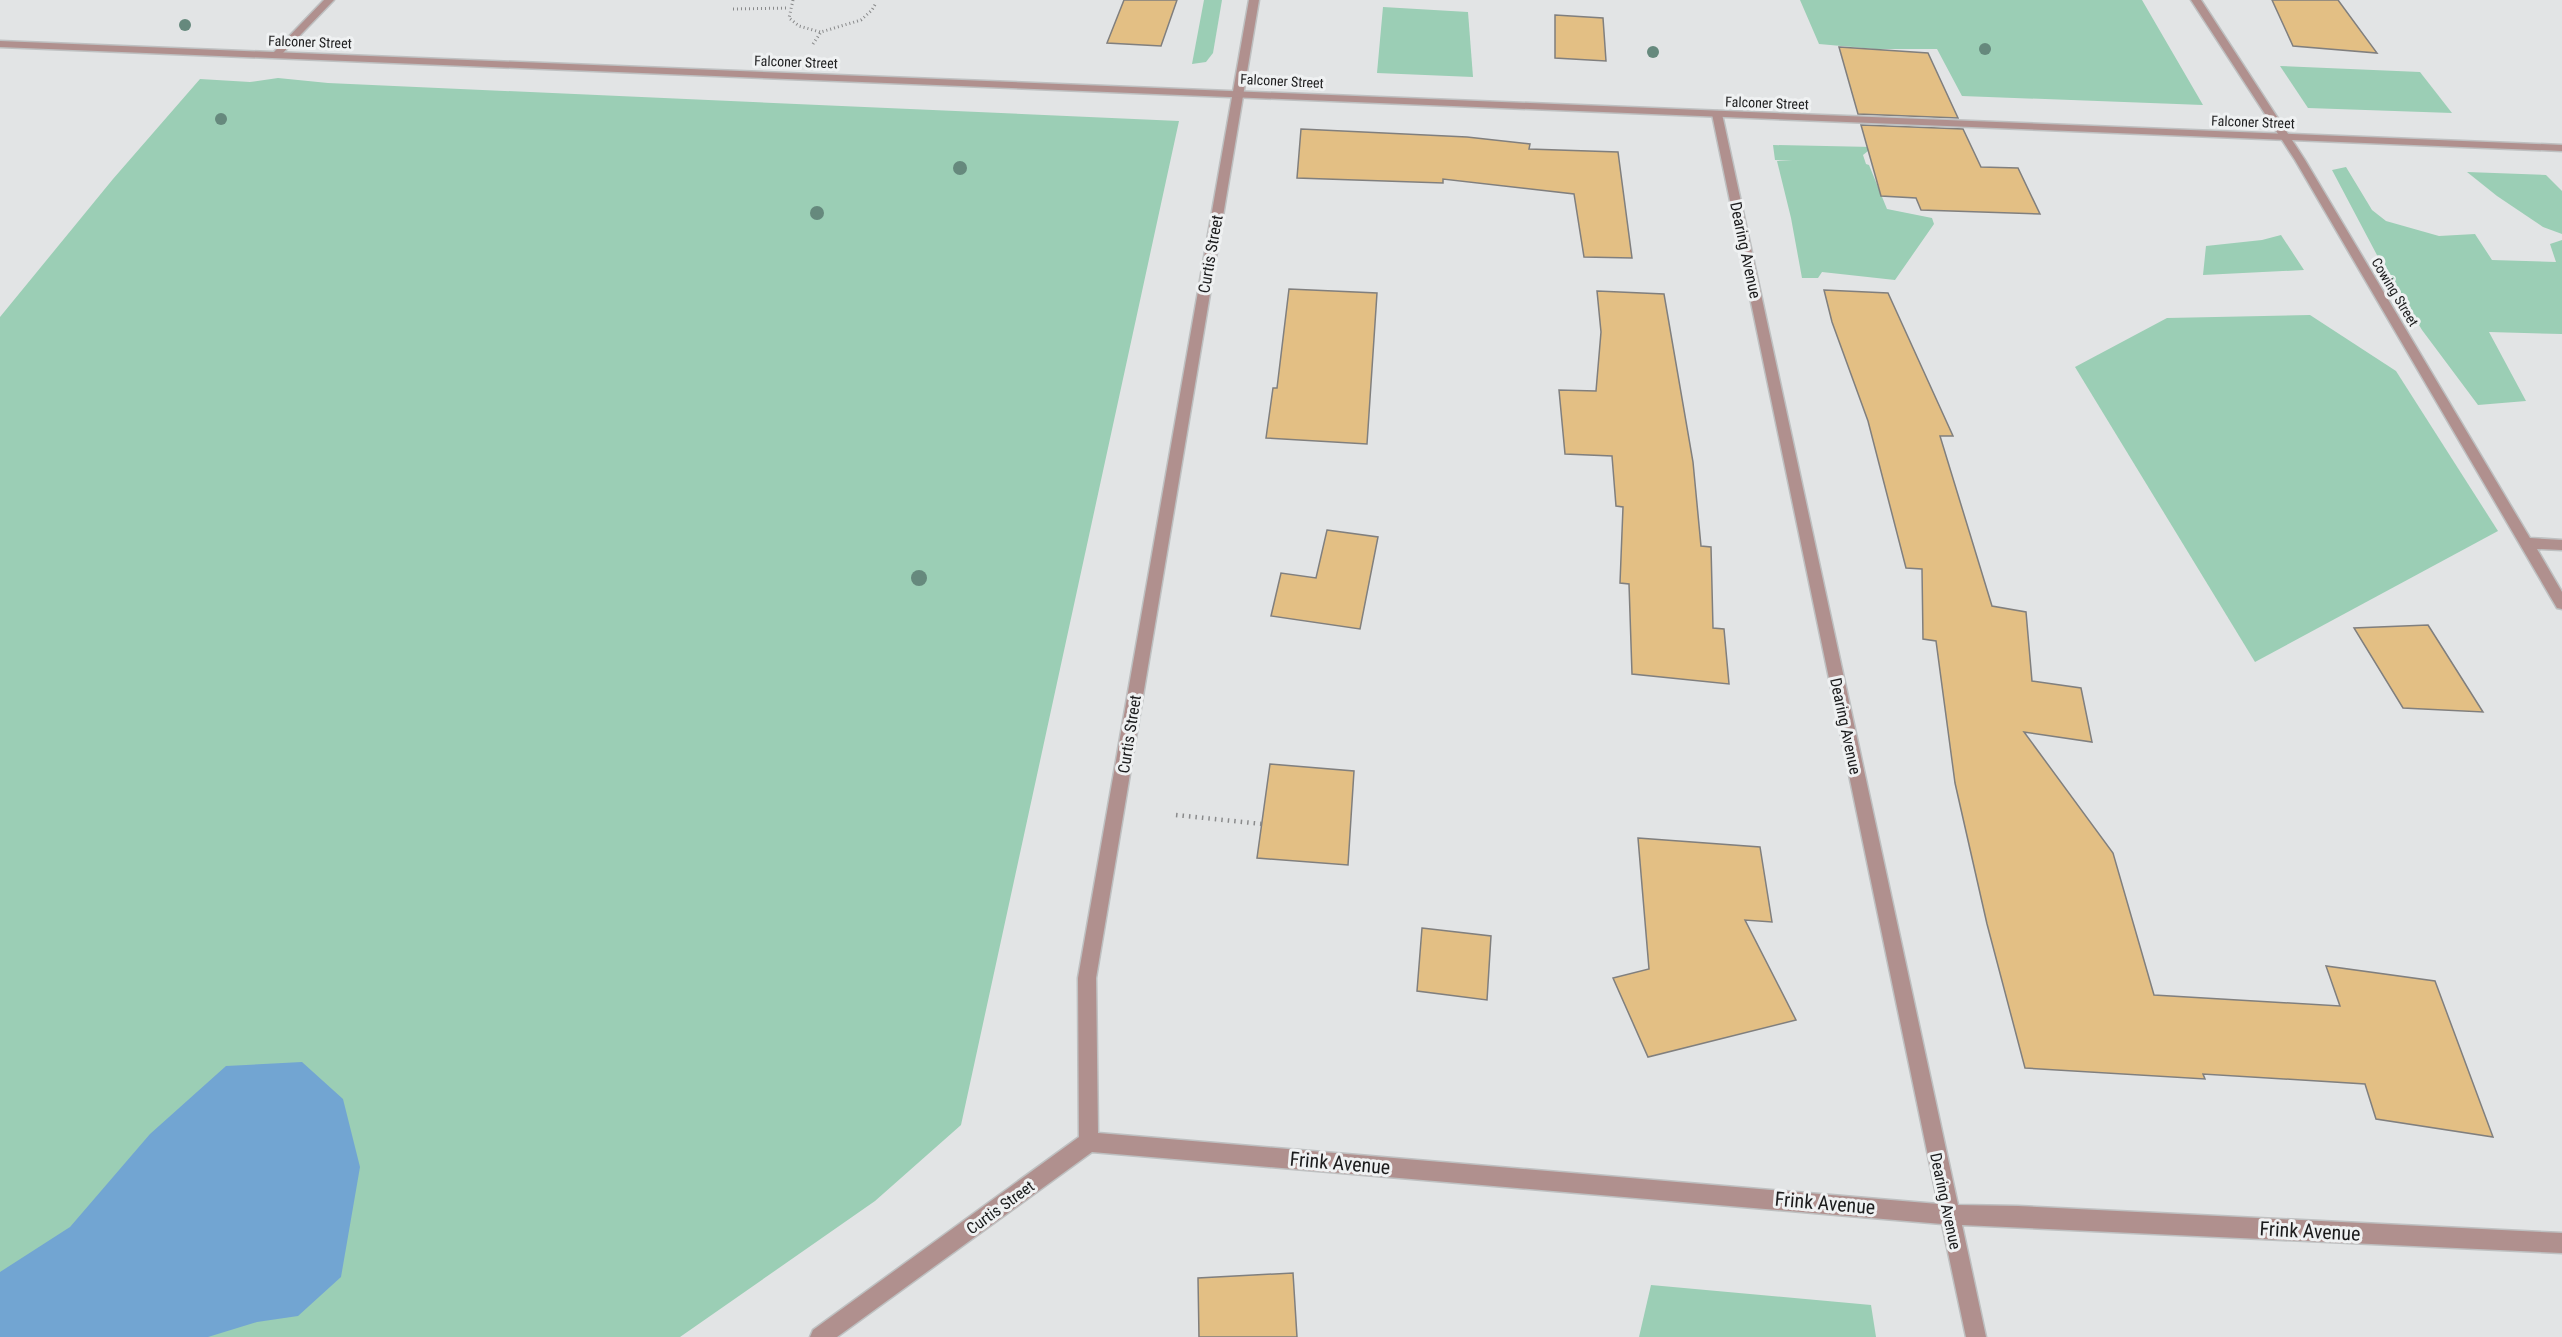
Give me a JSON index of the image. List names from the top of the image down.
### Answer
{
  "streets": {
    "street": [
      "Falconer Street",
      "Dearing Avenue",
      "Curtis Street",
      "Cowing Street",
      "Frink Avenue"
    ]
  },
  "crossings": [
    ["Falconer Street", "Dearing Avenue"],
    ["Falconer Street", "Curtis Street"],
    ["Falconer Street", "Cowing Street"],
    ["Dearing Avenue", "Frink Avenue"],
    ["Curtis Street", "Frink Avenue"]
  ]
}
